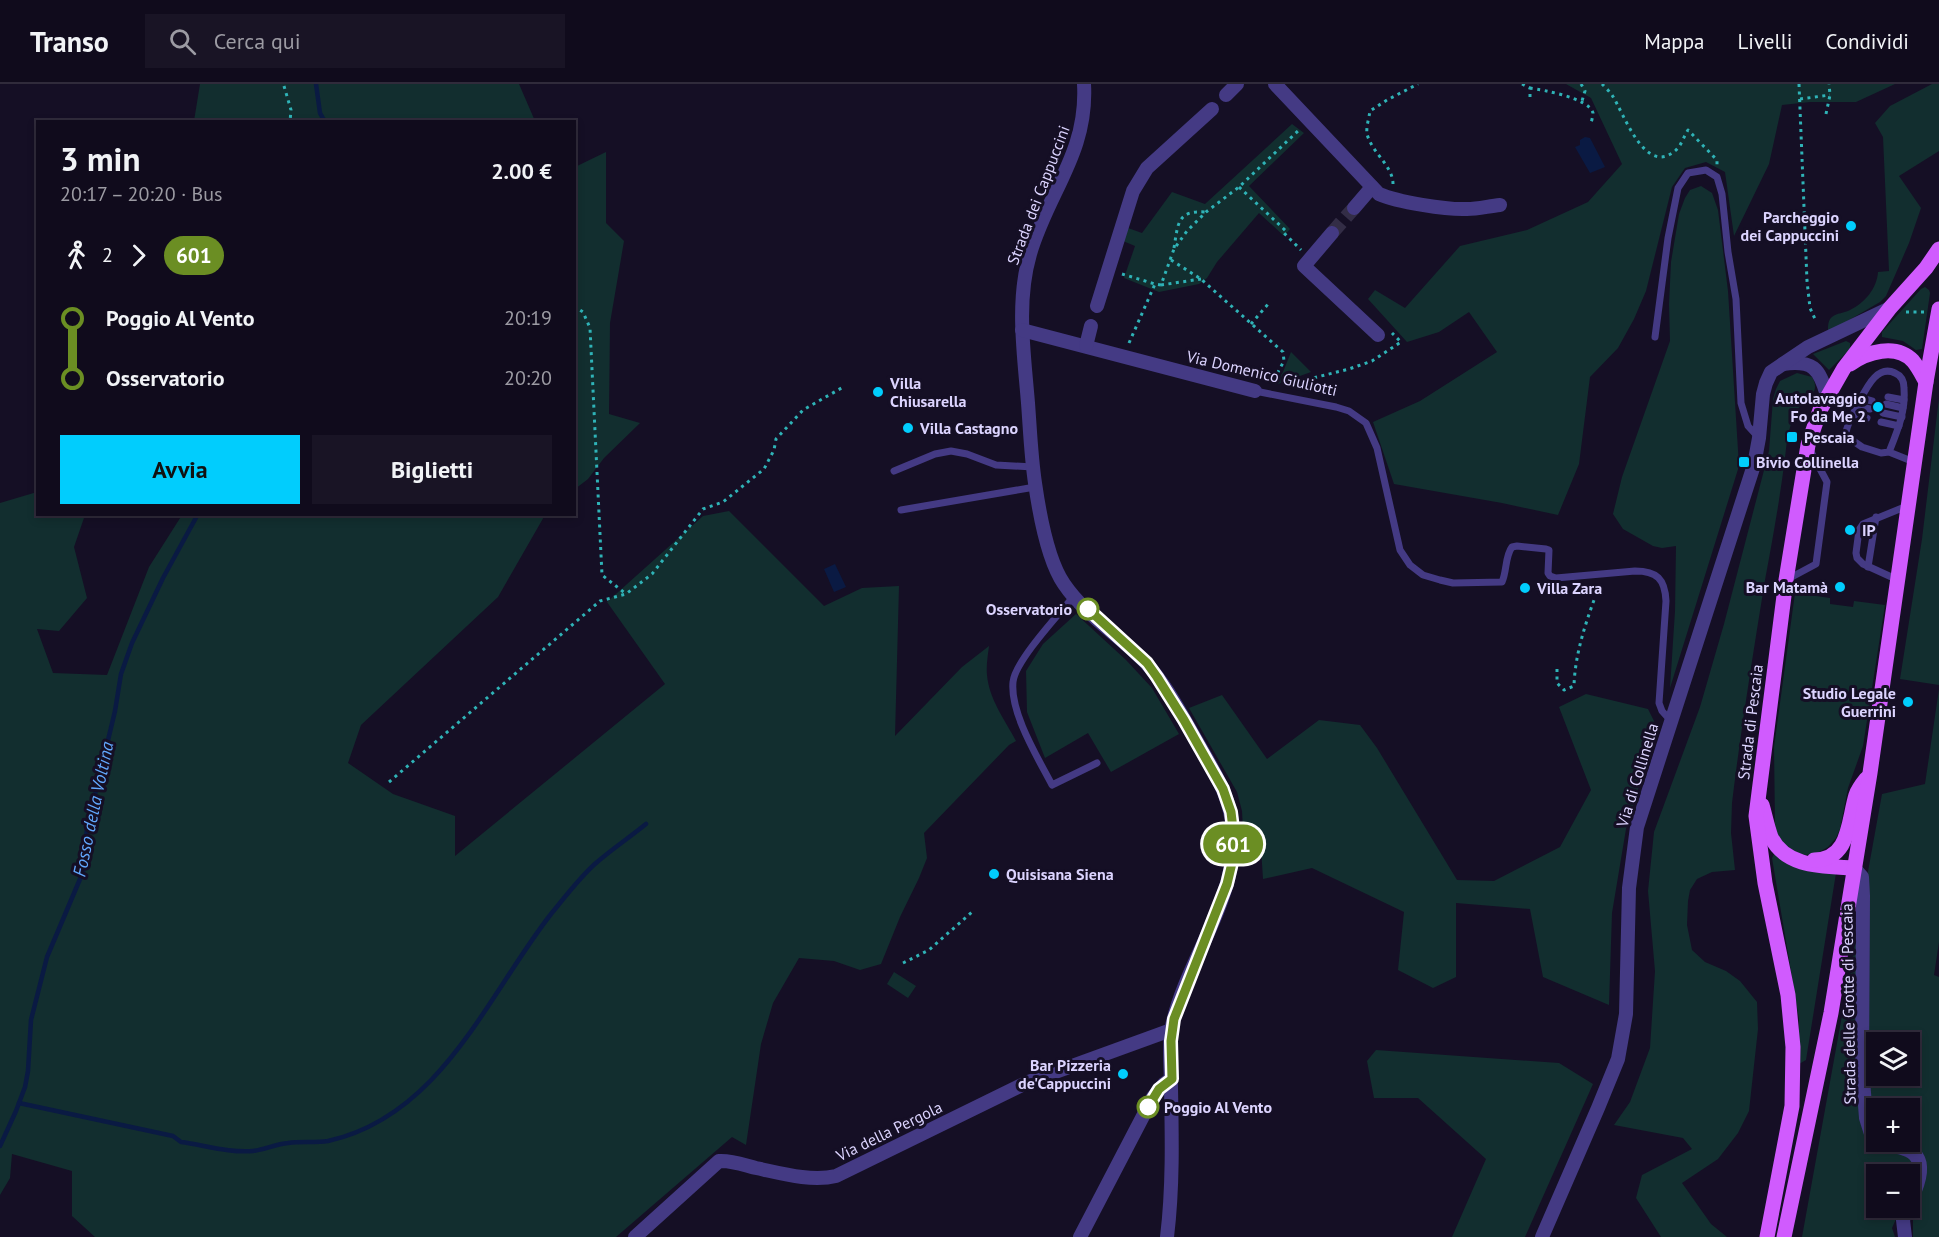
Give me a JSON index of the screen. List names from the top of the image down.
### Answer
{
  "streets": {
    "main road": ["Strada di Pescaia"],
    "street": [
      "Strada dei Cappuccini",
      "Via Domenico Giuliotti",
      "Via di Collinella",
      "Strada delle Grotte di Pescaia",
      "Via della Pergola"
    ]
  },
  "crossings": [
    ["Strada dei Cappuccini", "Via Domenico Giuliotti"],
    ["Strada dei Cappuccini", "Via della Pergola"],
    ["Strada di Pescaia", "Via di Collinella"]
  ],
  "water": ["Fosso della Voltina"],
  "places": {
    "other": [
      "Parcheggio dei Cappuccini",
      "Villa Chiusarella",
      "Autolavaggio Fo da Me 2",
      "Villa Castagno",
      "IP",
      "Bar Matamà",
      "Villa Zara",
      "Osservatorio",
      "Studio Legale Guerrini",
      "Quisisana Siena",
      "Bar Pizzeria de'Cappuccini",
      "Poggio Al Vento"
    ],
    "transit": ["Pescaia", "Bivio Collinella"]
  },
  "lines": ["bus line 601"],
  "page": {
    "header": "Transo",
    "search": "Cerca qui",
    "nav": ["Mappa", "Livelli", "Condividi"],
    "on_map": "601",
    "heading": ["3 min", "20:17 – 20:20 · Bus", "2.00 €"],
    "legs": ["2", "601"],
    "list": [
      {
        "name": "Poggio Al Vento",
        "value": "20:19"
      },
      {
        "name": "Osservatorio",
        "value": "20:20"
      }
    ],
    "buttons": ["Avvia", "Biglietti"],
    "map_buttons": ["+", "−"]
  }
}
